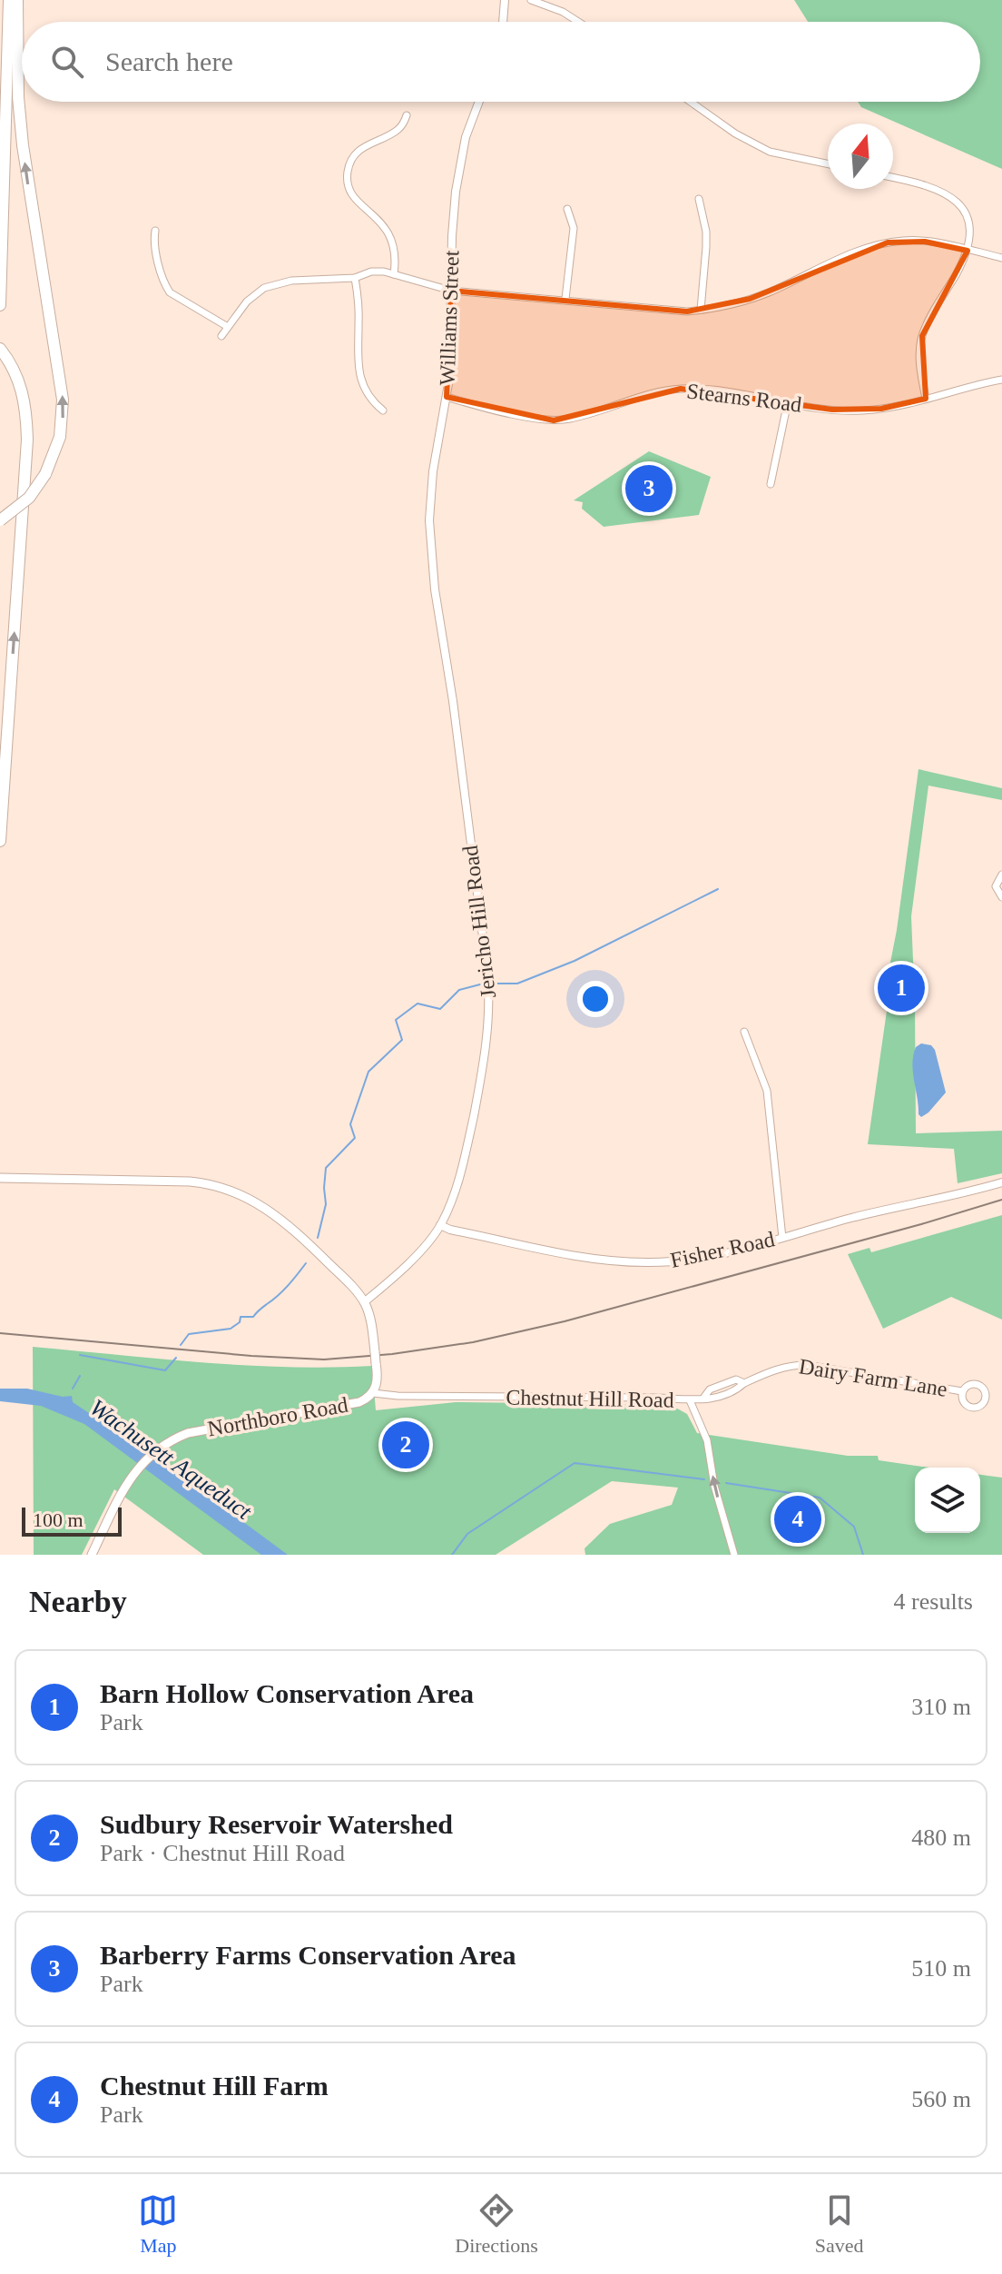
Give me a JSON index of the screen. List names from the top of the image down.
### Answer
{
  "streets": {
    "main road": ["Northboro Road"],
    "street": [
      "Williams Street",
      "Stearns Road",
      "Jericho Hill Road",
      "Fisher Road",
      "Dairy Farm Lane",
      "Chestnut Hill Road"
    ]
  },
  "crossings": [
    ["Williams Street", "Stearns Road"],
    ["Williams Street", "Jericho Hill Road"],
    ["Jericho Hill Road", "Fisher Road"],
    ["Jericho Hill Road", "Northboro Road"],
    ["Dairy Farm Lane", "Chestnut Hill Road"],
    ["Chestnut Hill Road", "Northboro Road"]
  ],
  "water": ["Wachusett Aqueduct"],
  "scale_bar": "100 m",
  "north": "top",
  "page": {
    "search": "Search here",
    "pins": [
      "3",
      "1",
      "2",
      "4"
    ],
    "scale": "100 m",
    "heading": ["Nearby", "4 results"],
    "list": [
      {
        "mark": "1",
        "name": "Barn Hollow Conservation Area",
        "note": "Park",
        "value": "310 m"
      },
      {
        "mark": "2",
        "name": "Sudbury Reservoir Watershed",
        "note": "Park · Chestnut Hill Road",
        "value": "480 m"
      },
      {
        "mark": "3",
        "name": "Barberry Farms Conservation Area",
        "note": "Park",
        "value": "510 m"
      },
      {
        "mark": "4",
        "name": "Chestnut Hill Farm",
        "note": "Park",
        "value": "560 m"
      }
    ],
    "nav": ["Map", "Directions", "Saved"]
  }
}
